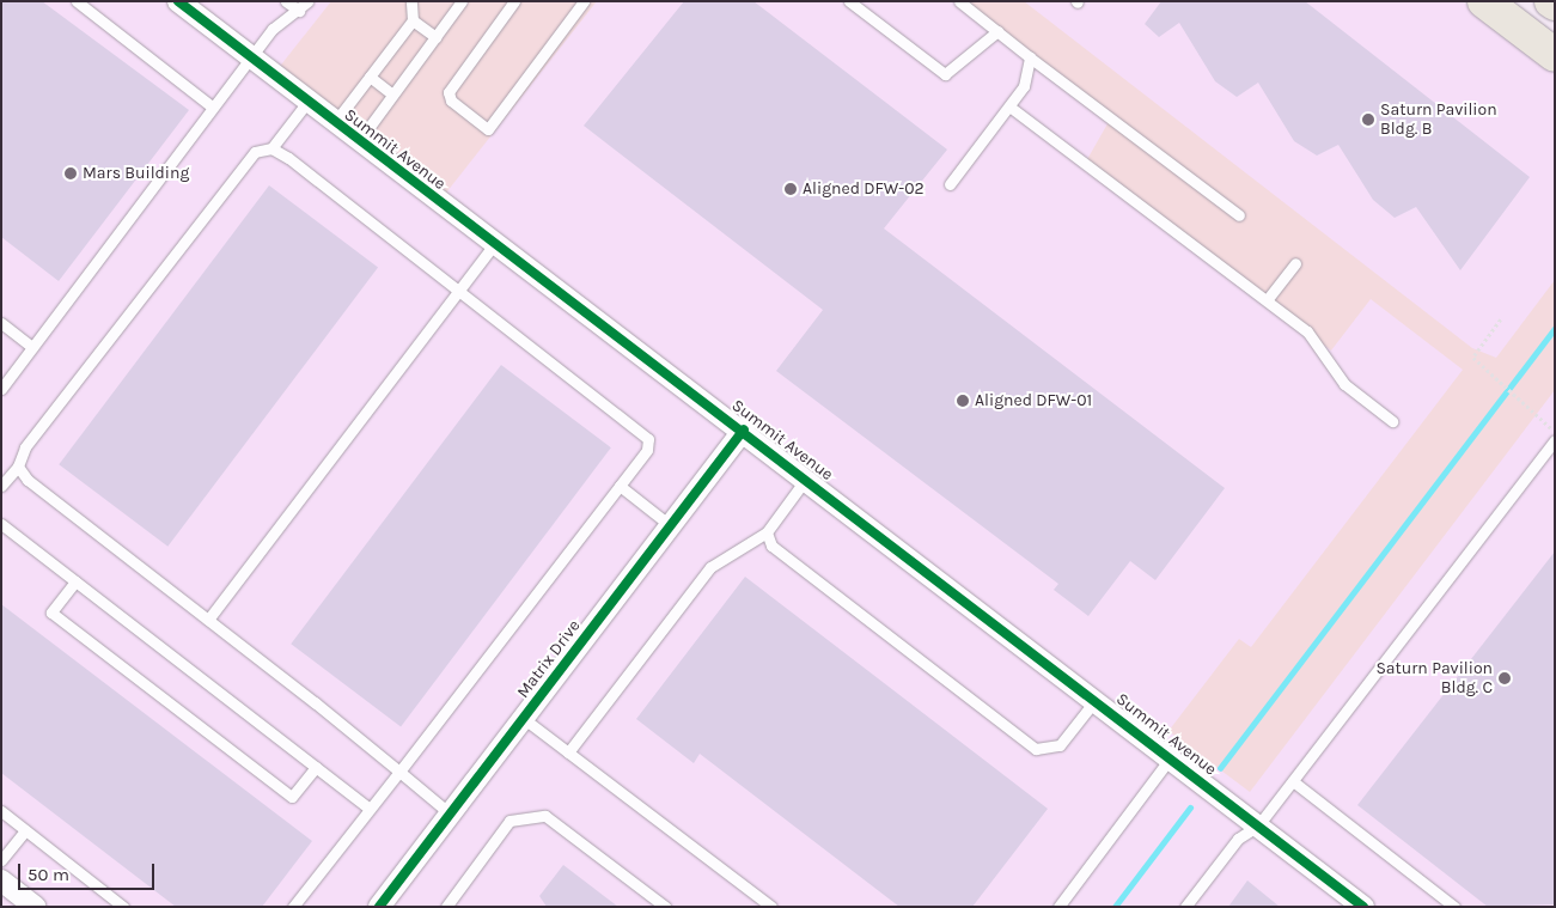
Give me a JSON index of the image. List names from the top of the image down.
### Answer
{
  "streets": {
    "street": ["Summit Avenue", "Matrix Drive"]
  },
  "crossings": [
    ["Summit Avenue", "Matrix Drive"]
  ],
  "places": [
    "Saturn Pavilion Bldg. B",
    "Mars Building",
    "Aligned DFW-02",
    "Aligned DFW-01",
    "Saturn Pavilion Bldg. C"
  ],
  "scale_bar": "50 m"
}
